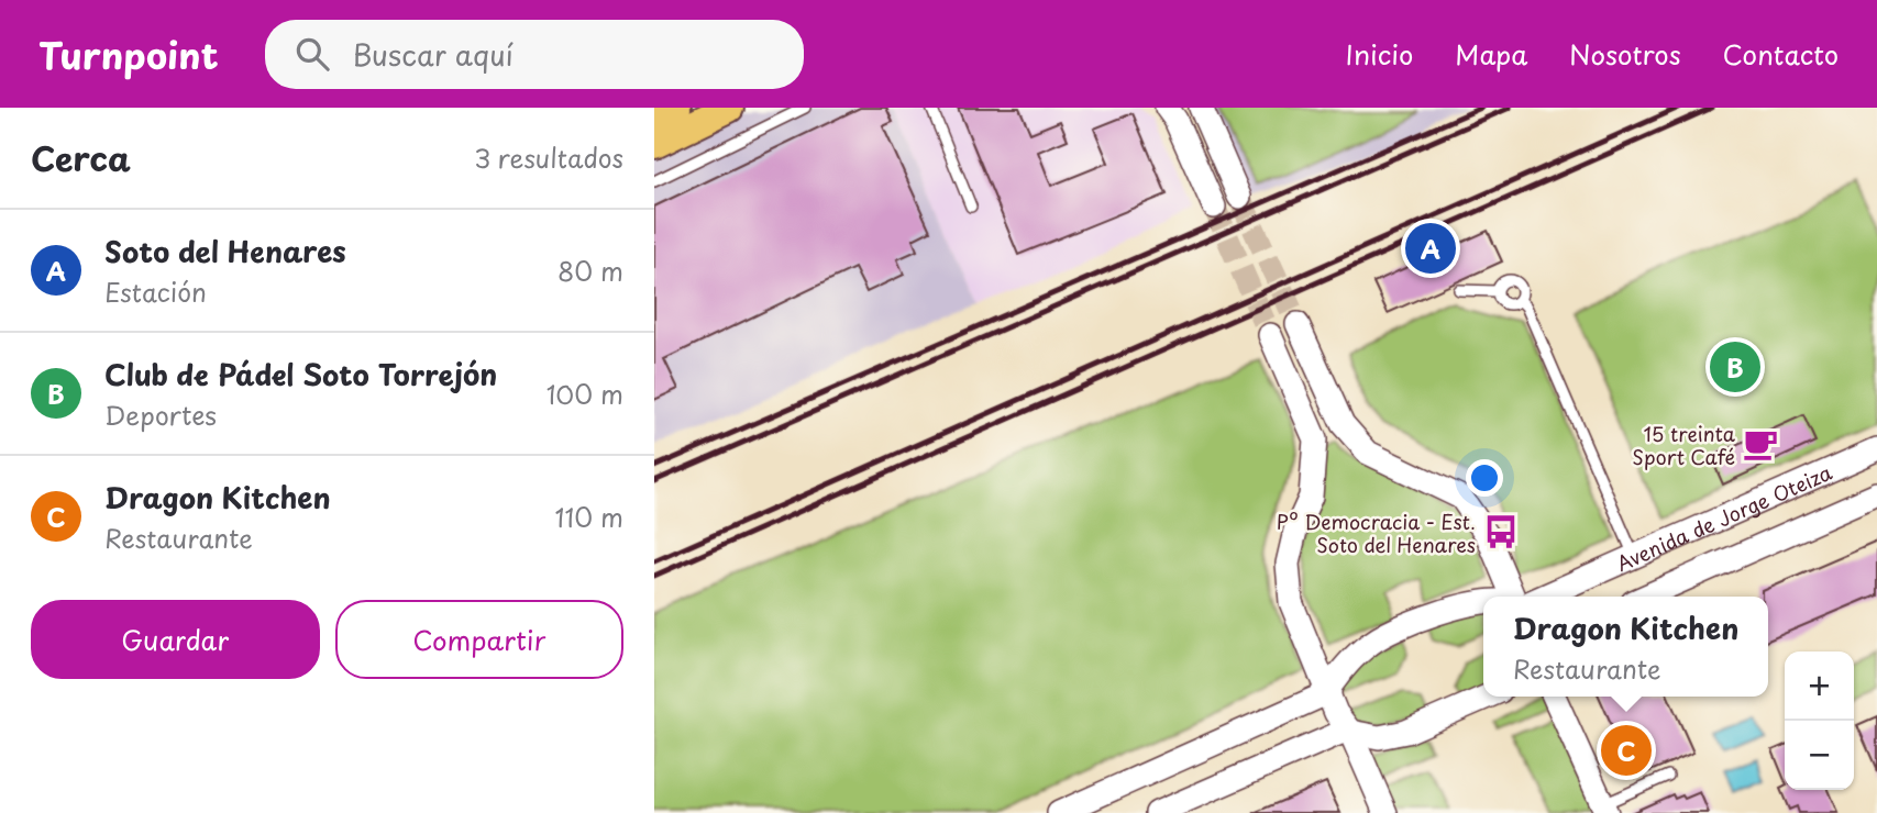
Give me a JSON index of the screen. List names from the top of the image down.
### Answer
{
  "streets": {
    "street": ["Avenida de Jorge Oteiza"]
  },
  "places": {
    "cafe": ["15 treinta Sport Café"],
    "bus stop": ["Pº Democracia - Est. Soto del Henares"]
  },
  "page": {
    "header": "Turnpoint",
    "search": "Buscar aquí",
    "nav": [
      "Inicio",
      "Mapa",
      "Nosotros",
      "Contacto"
    ],
    "heading": ["Cerca", "3 resultados"],
    "list": [
      {
        "mark": "A",
        "name": "Soto del Henares",
        "note": "Estación",
        "value": "80 m"
      },
      {
        "mark": "B",
        "name": "Club de Pádel Soto Torrejón",
        "note": "Deportes",
        "value": "100 m"
      },
      {
        "mark": "C",
        "name": "Dragon Kitchen",
        "note": "Restaurante",
        "value": "110 m"
      }
    ],
    "pins": ["A", "B", "C"],
    "buttons": ["Guardar", "Compartir"],
    "popup": ["Dragon Kitchen", "Restaurante"],
    "map_buttons": ["+", "−"]
  }
}
